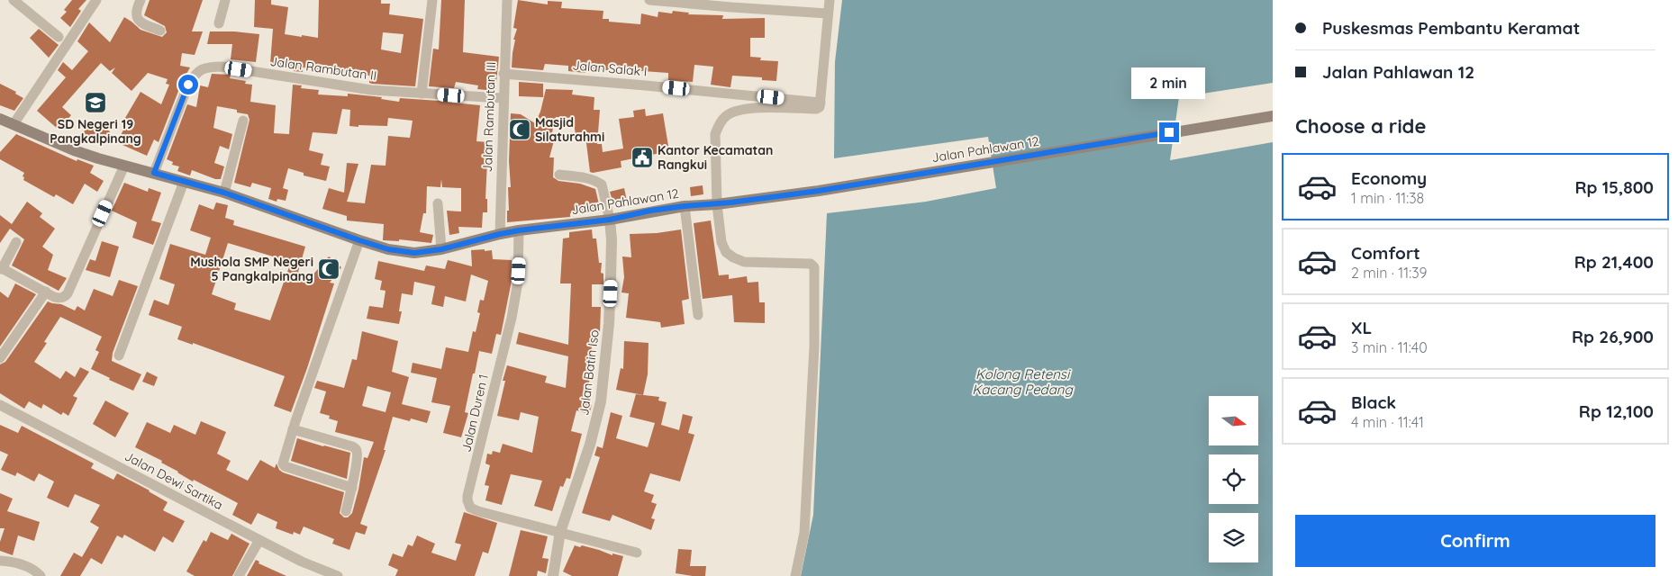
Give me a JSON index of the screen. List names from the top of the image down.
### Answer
{
  "streets": {
    "main road": ["Jalan Pahlawan 12"],
    "street": [
      "Jalan Rambutan II",
      "Jalan Salak I",
      "Jalan Rambutan III",
      "Jalan Batin Iso",
      "Jalan Duren 1",
      "Jalan Dewi Sartika"
    ]
  },
  "crossings": [
    ["Jalan Rambutan II", "Jalan Rambutan III"],
    ["Jalan Rambutan II", "Jalan Pahlawan 12"],
    ["Jalan Salak I", "Jalan Rambutan III"],
    ["Jalan Rambutan III", "Jalan Pahlawan 12"],
    ["Jalan Pahlawan 12", "Jalan Batin Iso"],
    ["Jalan Pahlawan 12", "Jalan Duren 1"],
    ["Jalan Batin Iso", "Jalan Duren 1"]
  ],
  "water": ["Kolong Retensi Kacang Pedang"],
  "places": {
    "school or university": ["SD Negeri 19 Pangkalpinang"],
    "mosque": ["Masjid Silaturahmi", "Mushola SMP Negeri 5 Pangkalpinang"],
    "public building": ["Kantor Kecamatan Rangkui"]
  },
  "north": "right",
  "page": {
    "banner": ["Puskesmas Pembantu Keramat", "Jalan Pahlawan 12"],
    "bubble": "2 min",
    "heading": "Choose a ride",
    "list": [
      {
        "name": "Economy",
        "note": "1 min · 11:38",
        "value": "Rp 15,800"
      },
      {
        "name": "Comfort",
        "note": "2 min · 11:39",
        "value": "Rp 21,400"
      },
      {
        "name": "XL",
        "note": "3 min · 11:40",
        "value": "Rp 26,900"
      },
      {
        "name": "Black",
        "note": "4 min · 11:41",
        "value": "Rp 12,100"
      }
    ],
    "buttons": "Confirm"
  }
}
